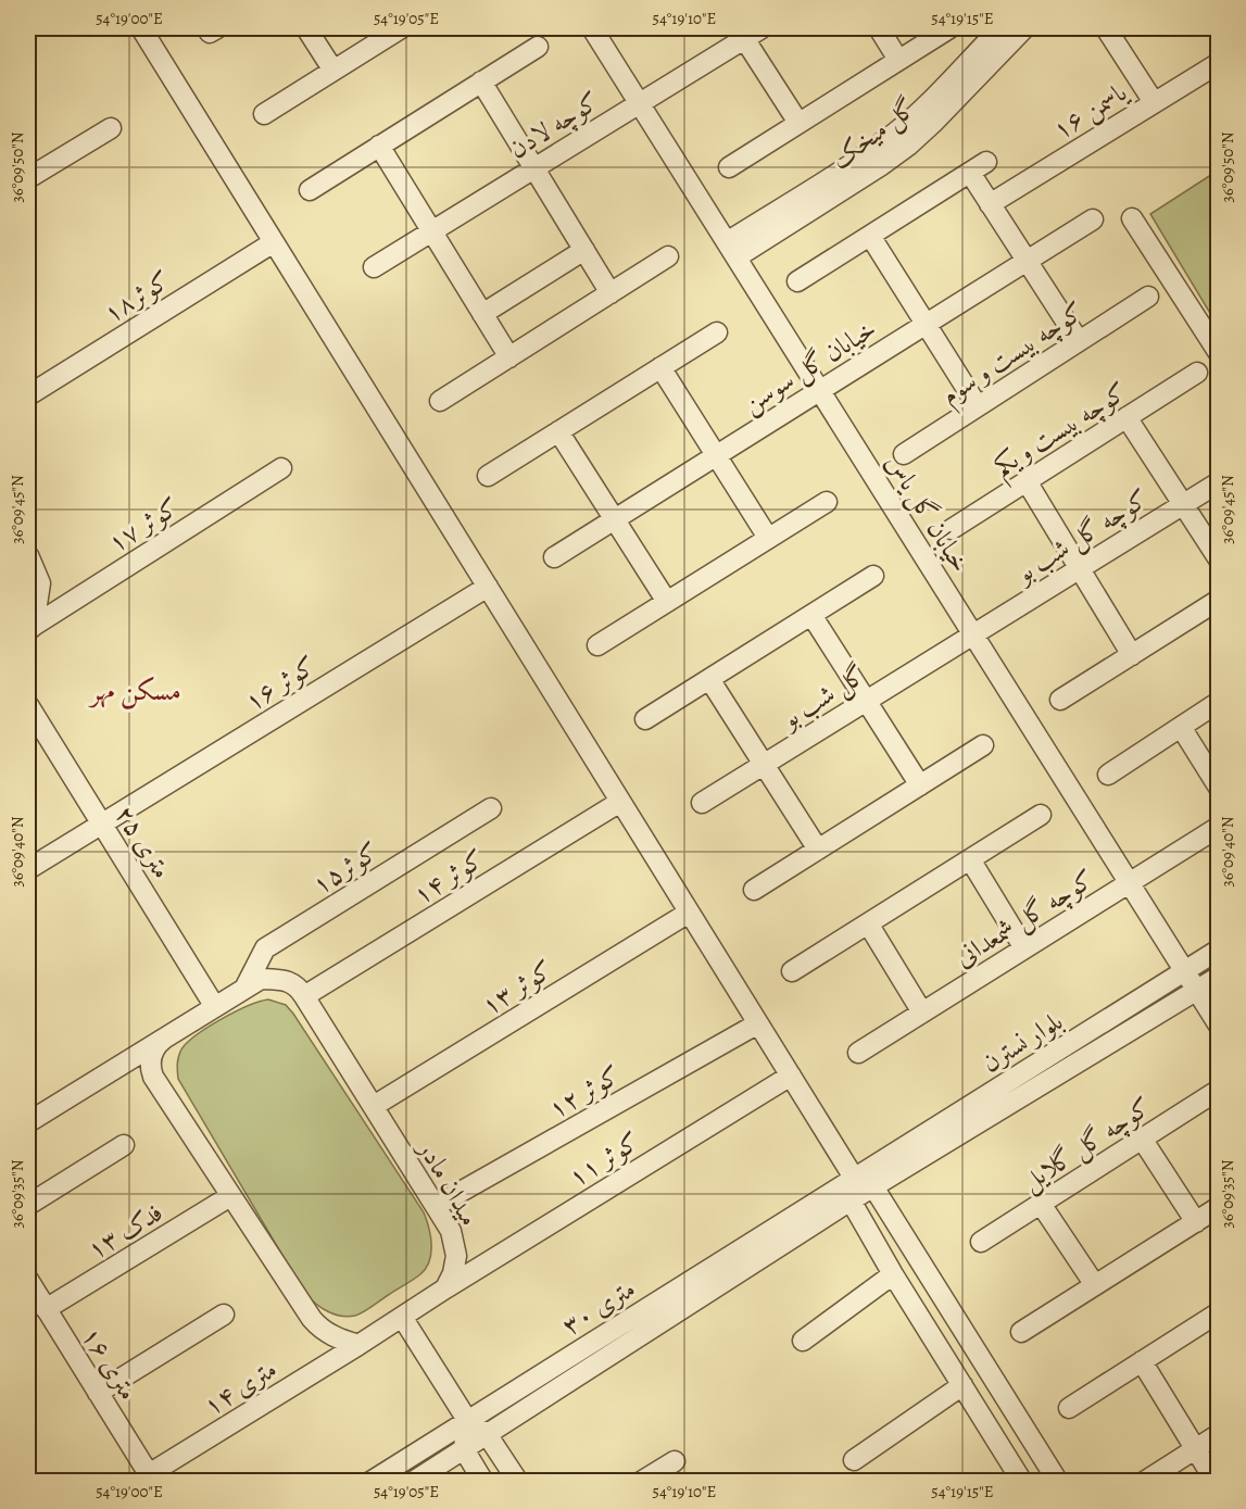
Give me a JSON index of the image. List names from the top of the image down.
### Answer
{
  "streets": {
    "street": [
      "یاسمن ۱۶",
      "کوچه لادن",
      "گل میخک",
      "کوثر۱۸",
      "کوچه بیست و سوم",
      "خیابان گل سوسن",
      "کوچه بیست و یکم",
      "خیابان گل یاس",
      "کوثر ۱۷",
      "کوچه گل شب بو",
      "کوثر ۱۶",
      "گل شب بو",
      "۲۵ متری",
      "کوثر۱۵",
      "کوثر ۱۴",
      "کوچه گل شمعدانی",
      "کوثر ۱۳",
      "بلوار نسترن",
      "کوثر ۱۲",
      "کوچه گل گلایل",
      "کوثر ۱۱",
      "میدان مادر",
      "فدک ۱۳",
      "۳۰ متری",
      "۱۶ متری",
      "۱۴ متری"
    ]
  },
  "crossings": [
    ["کوچه لادن", "خیابان گل یاس"],
    ["گل میخک", "خیابان گل یاس"],
    ["خیابان گل سوسن", "خیابان گل یاس"],
    ["خیابان گل یاس", "کوچه گل شب بو"],
    ["خیابان گل یاس", "گل شب بو"],
    ["خیابان گل یاس", "کوچه گل شمعدانی"],
    ["خیابان گل یاس", "بلوار نسترن"],
    ["کوچه گل شب بو", "گل شب بو"],
    ["کوثر ۱۶", "۲۵ متری"],
    ["۲۵ متری", "میدان مادر"],
    ["کوثر۱۵", "میدان مادر"],
    ["کوثر ۱۴", "میدان مادر"],
    ["کوثر ۱۳", "میدان مادر"],
    ["بلوار نسترن", "۳۰ متری"],
    ["کوثر ۱۲", "میدان مادر"],
    ["کوثر ۱۱", "میدان مادر"],
    ["فدک ۱۳", "۱۶ متری"],
    ["۱۶ متری", "۱۴ متری"]
  ],
  "districts": ["مسکن مهر"],
  "coordinates": [
    "54°19'00\"E",
    "54°19'05\"E",
    "54°19'10\"E",
    "54°19'15\"E",
    "36°09'50\"N",
    "36°09'45\"N",
    "36°09'40\"N",
    "36°09'35\"N"
  ]
}
